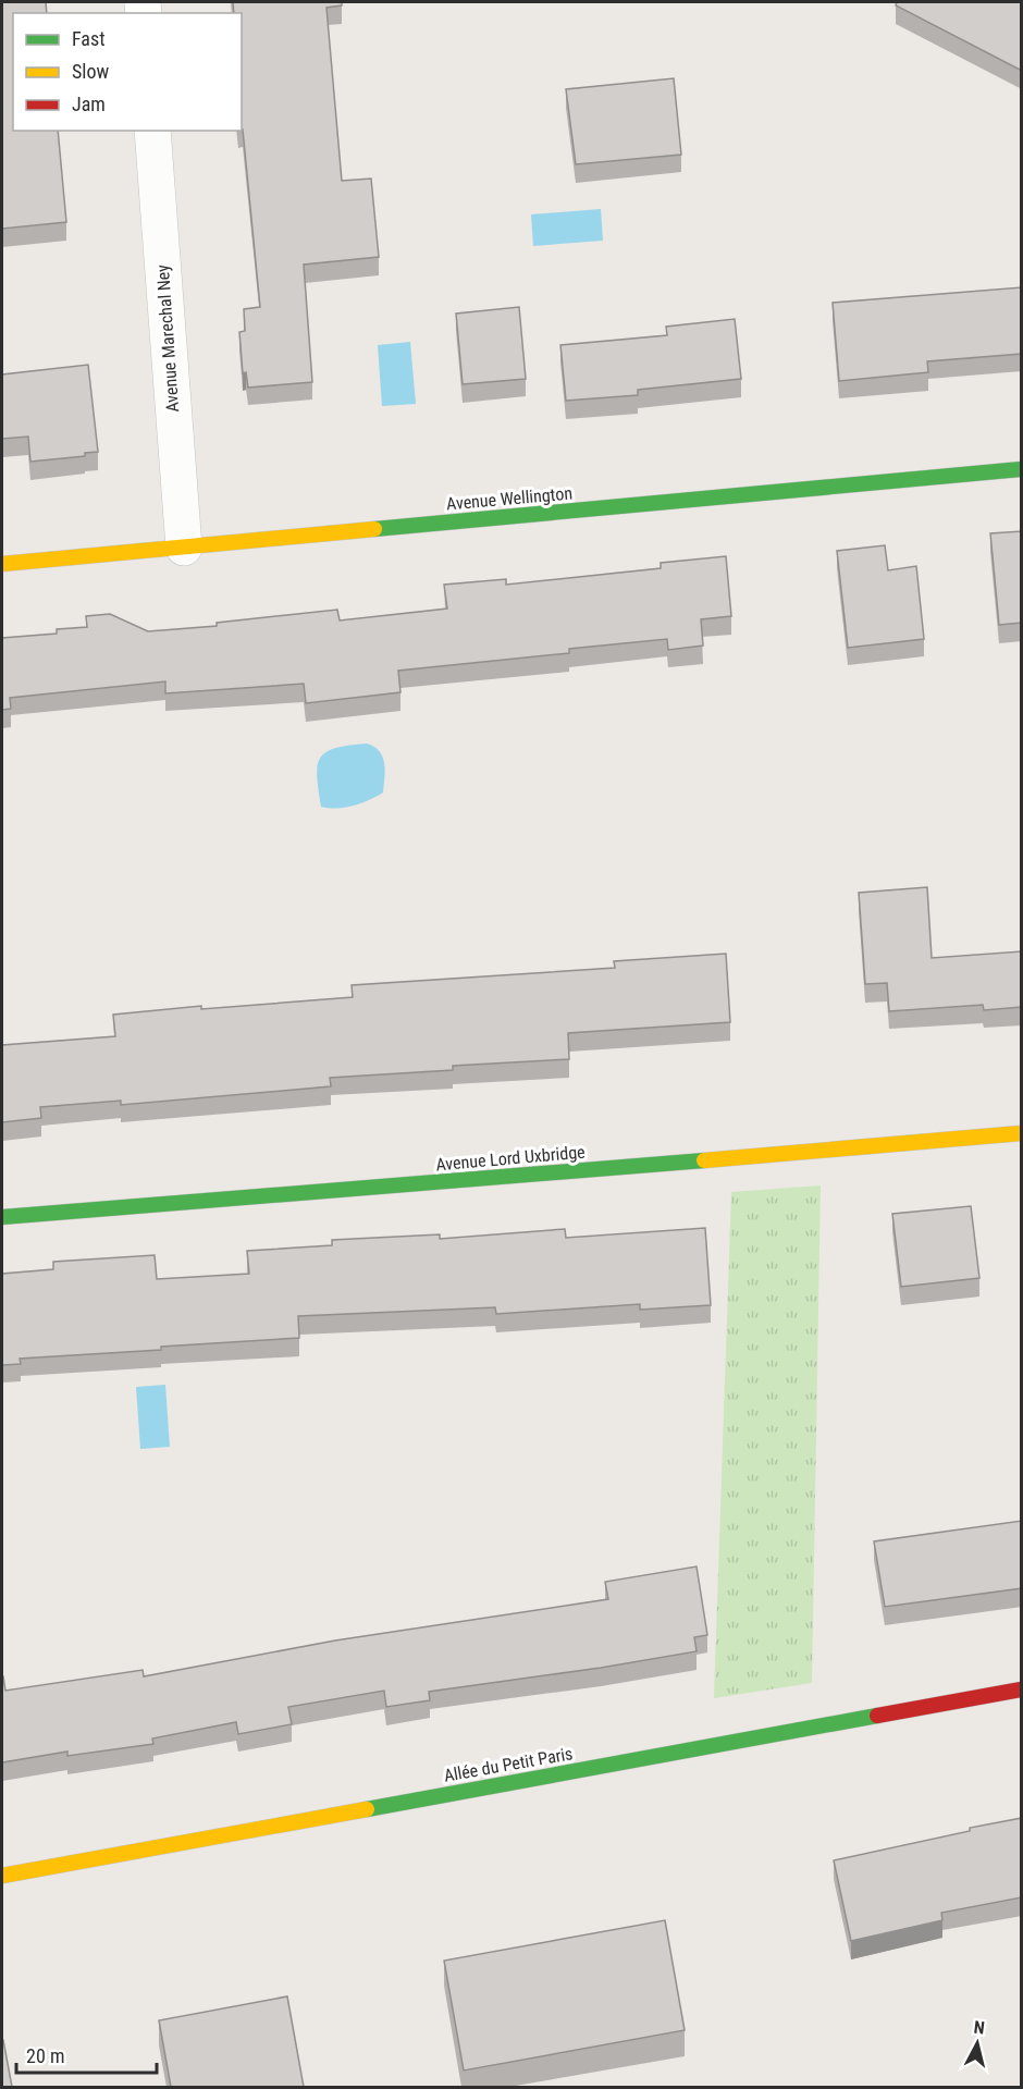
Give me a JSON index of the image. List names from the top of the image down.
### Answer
{
  "streets": {
    "street": [
      "Avenue Marechal Ney",
      "Avenue Wellington",
      "Avenue Lord Uxbridge",
      "Allée du Petit Paris"
    ]
  },
  "crossings": [
    ["Avenue Marechal Ney", "Avenue Wellington"]
  ],
  "legend": ["Fast", "Slow", "Jam"],
  "scale_bar": "20 m",
  "north": "top"
}
